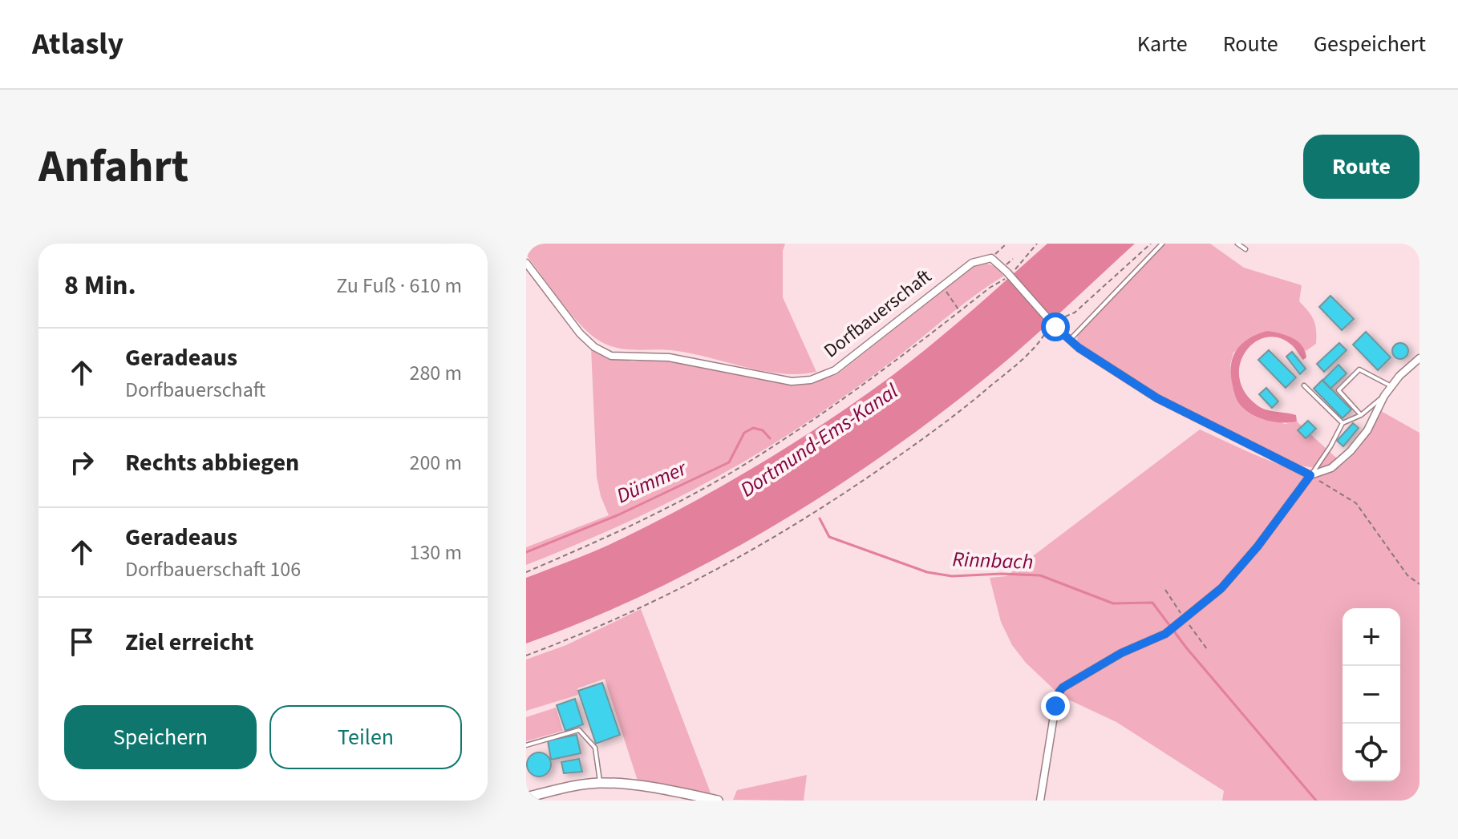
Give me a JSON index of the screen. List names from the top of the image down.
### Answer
{
  "streets": {
    "street": ["Dorfbauerschaft"]
  },
  "water": ["Dortmund-Ems-Kanal", "Dümmer", "Rinnbach"],
  "page": {
    "header": "Atlasly",
    "nav": ["Karte", "Route", "Gespeichert"],
    "buttons": [
      "Route",
      ["Speichern", "Teilen"]
    ],
    "title": "Anfahrt",
    "heading": ["8 Min.", "Zu Fuß · 610 m"],
    "list": [
      ["Geradeaus", "Dorfbauerschaft", "280 m"],
      ["Rechts abbiegen", "200 m"],
      ["Geradeaus", "Dorfbauerschaft 106", "130 m"],
      "Ziel erreicht"
    ],
    "map_buttons": ["+", "−"]
  }
}
